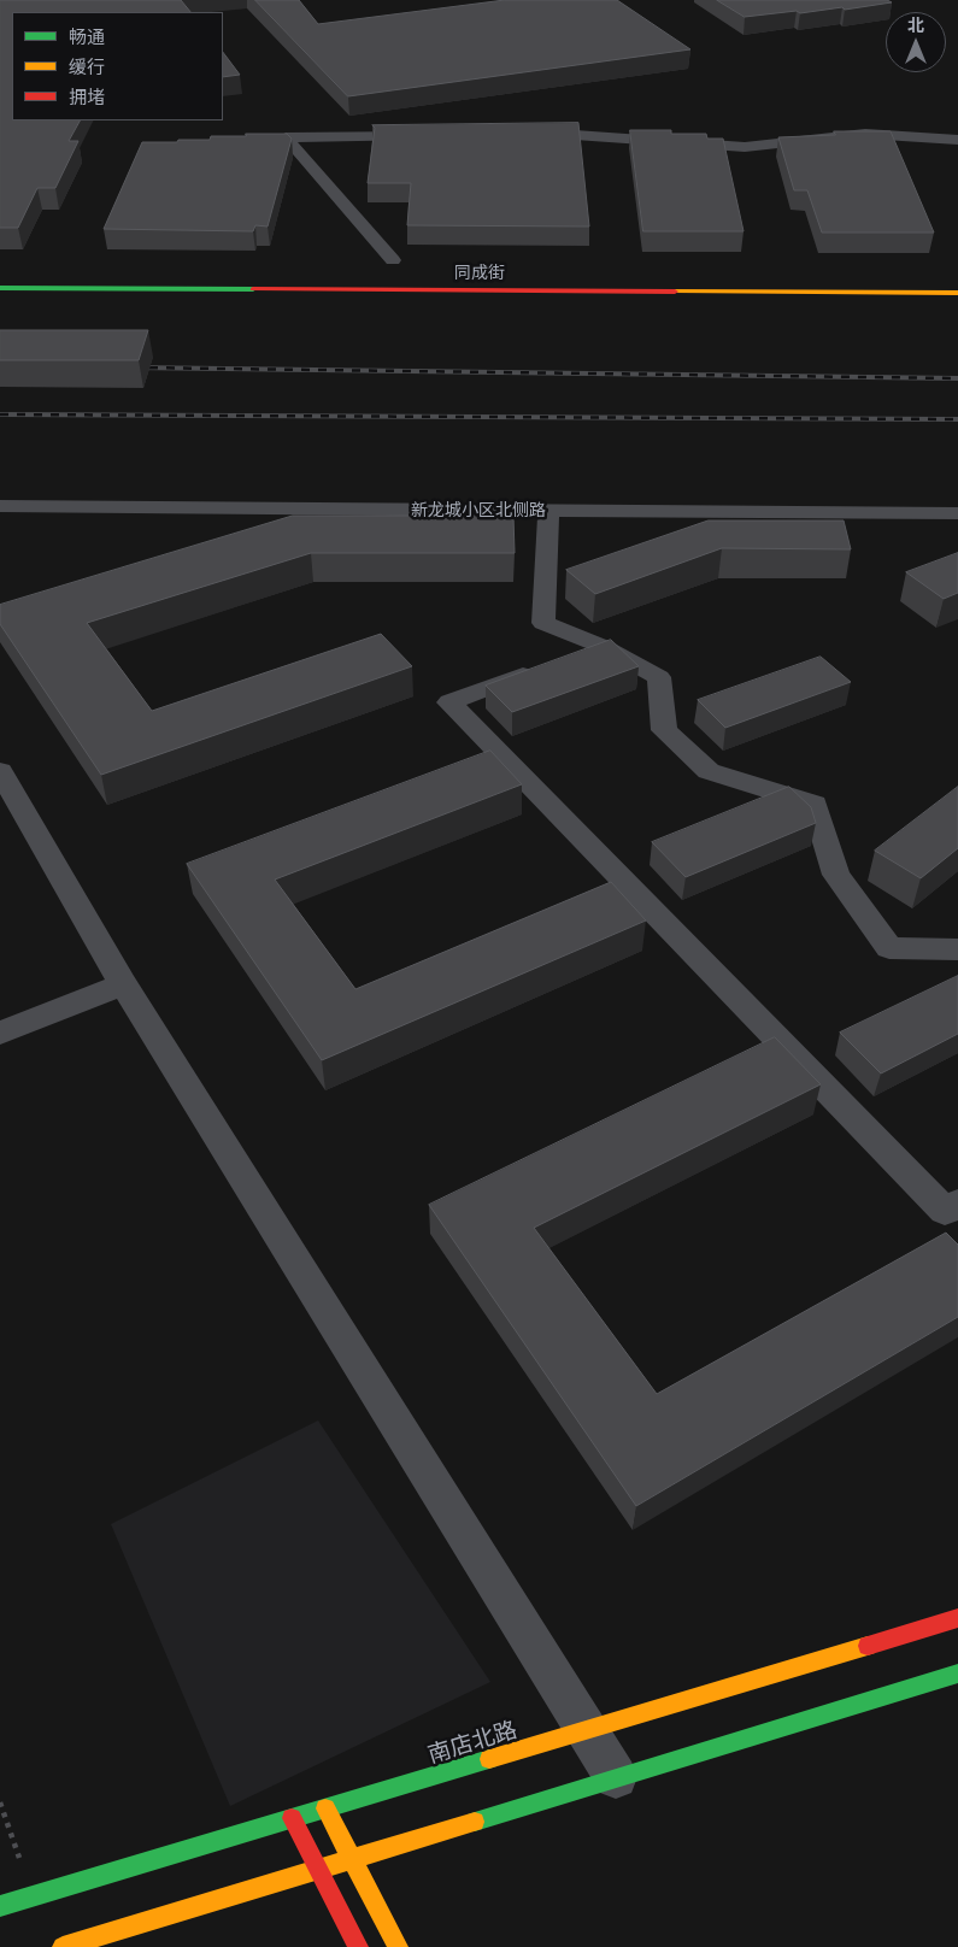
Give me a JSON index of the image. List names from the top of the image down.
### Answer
{
  "streets": {
    "main road": ["同成街", "南店北路"],
    "street": ["新龙城小区北侧路"]
  },
  "legend": ["畅通", "缓行", "拥堵"],
  "north": "top"
}
